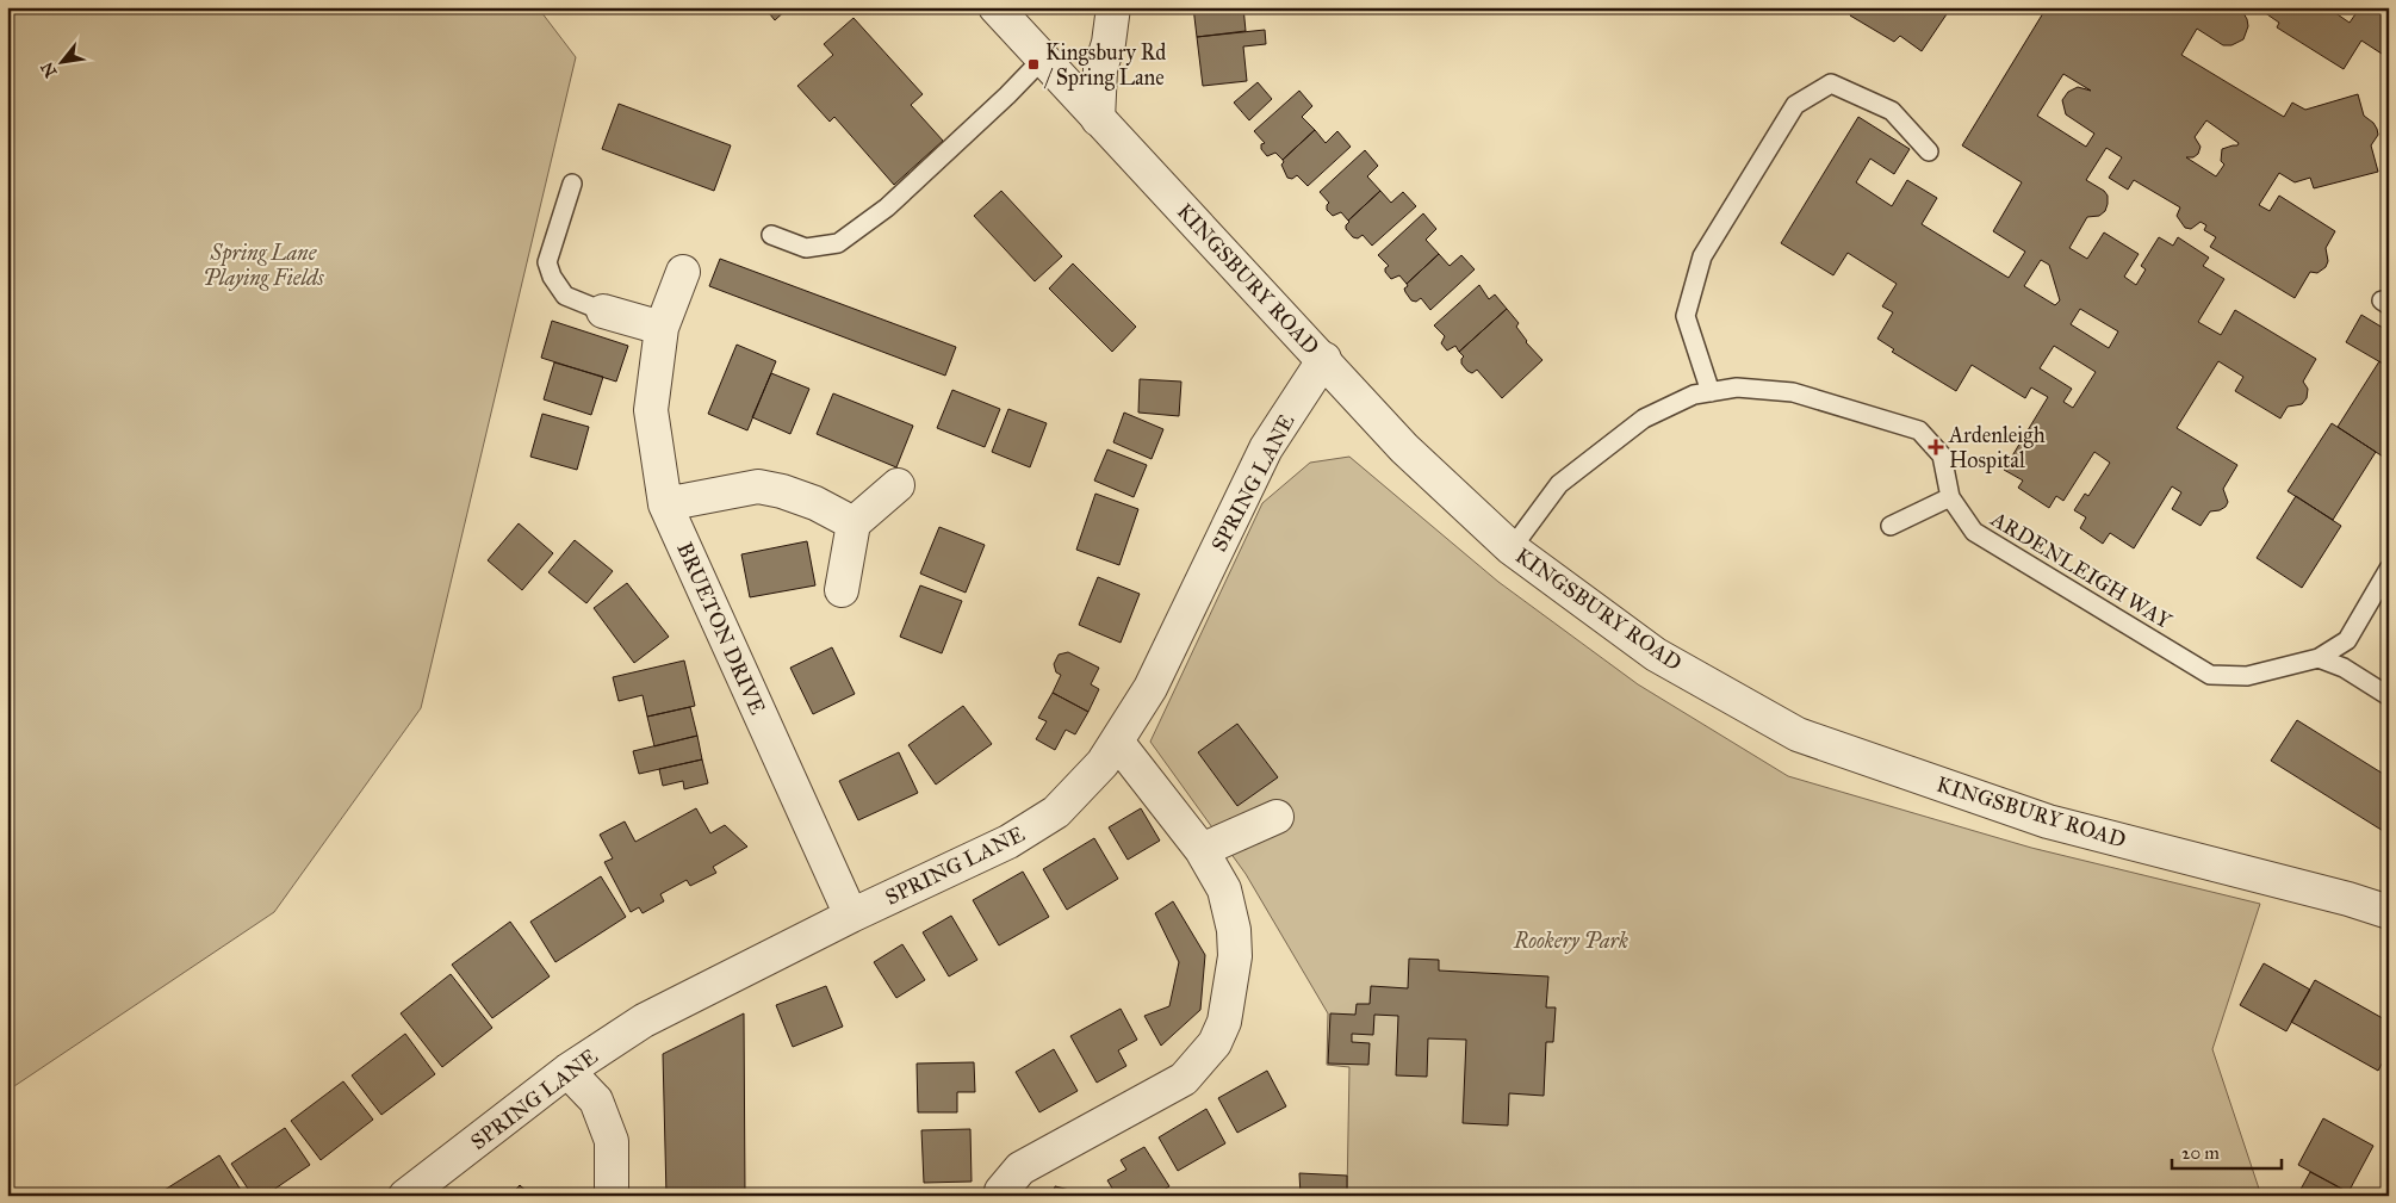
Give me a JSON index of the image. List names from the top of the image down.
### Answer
{
  "streets": {
    "street": ["KINGSBURY ROAD", "SPRING LANE", "BRUETON DRIVE"],
    "lane": ["ARDENLEIGH WAY"]
  },
  "crossings": [
    ["KINGSBURY ROAD", "SPRING LANE"],
    ["KINGSBURY ROAD", "ARDENLEIGH WAY"],
    ["SPRING LANE", "BRUETON DRIVE"]
  ],
  "parks": ["Spring Lane Playing Fields", "Rookery Park"],
  "places": {
    "transit": ["Kingsbury Rd / Spring Lane"],
    "health": ["Ardenleigh Hospital"]
  },
  "scale_bar": "20 m",
  "north": "bottom left"
}
